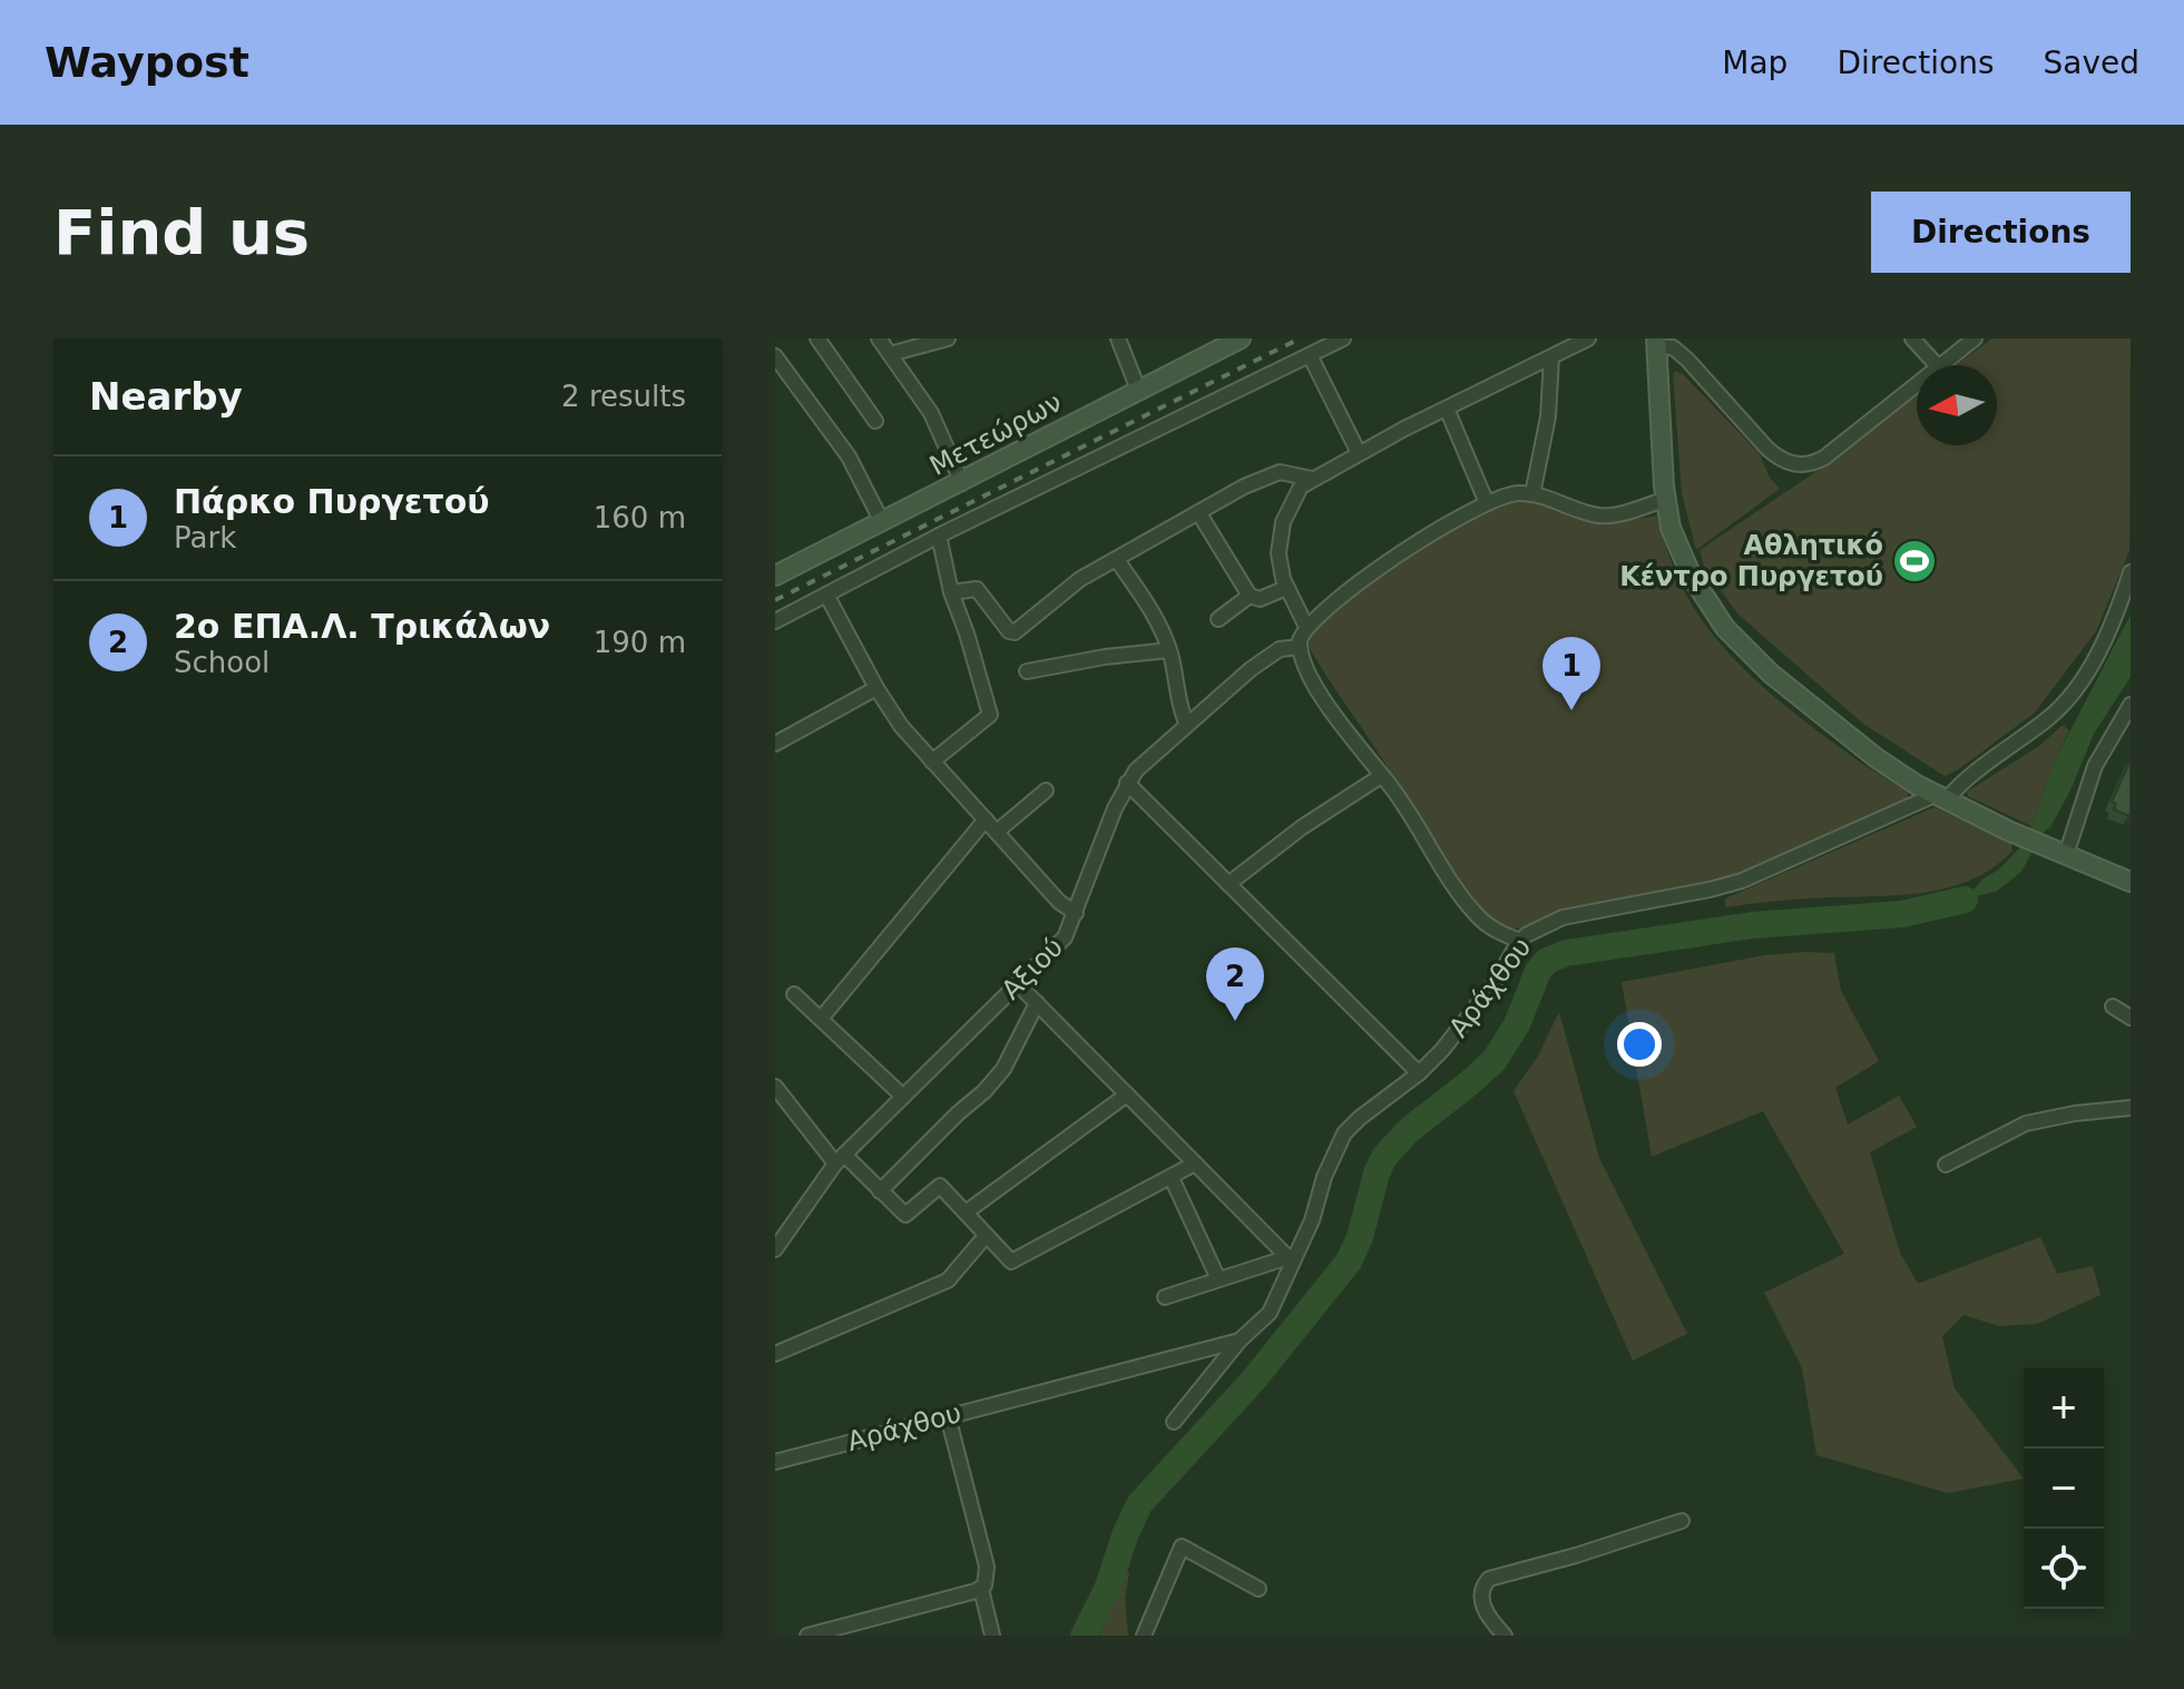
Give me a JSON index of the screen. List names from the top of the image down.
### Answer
{
  "streets": {
    "street": ["Μετεώρων", "Αξιού", "Αράχθου"]
  },
  "places": {
    "sports": ["Αθλητικό Κέντρο Πυργετού"]
  },
  "north": "left",
  "page": {
    "header": "Waypost",
    "nav": ["Map", "Directions", "Saved"],
    "buttons": "Directions",
    "title": "Find us",
    "heading": ["Nearby", "2 results"],
    "list": [
      {
        "mark": "1",
        "name": "Πάρκο Πυργετού",
        "note": "Park",
        "value": "160 m"
      },
      {
        "mark": "2",
        "name": "2ο ΕΠΑ.Λ. Τρικάλων",
        "note": "School",
        "value": "190 m"
      }
    ],
    "pins": ["1", "2"],
    "map_buttons": ["+", "−"]
  }
}
